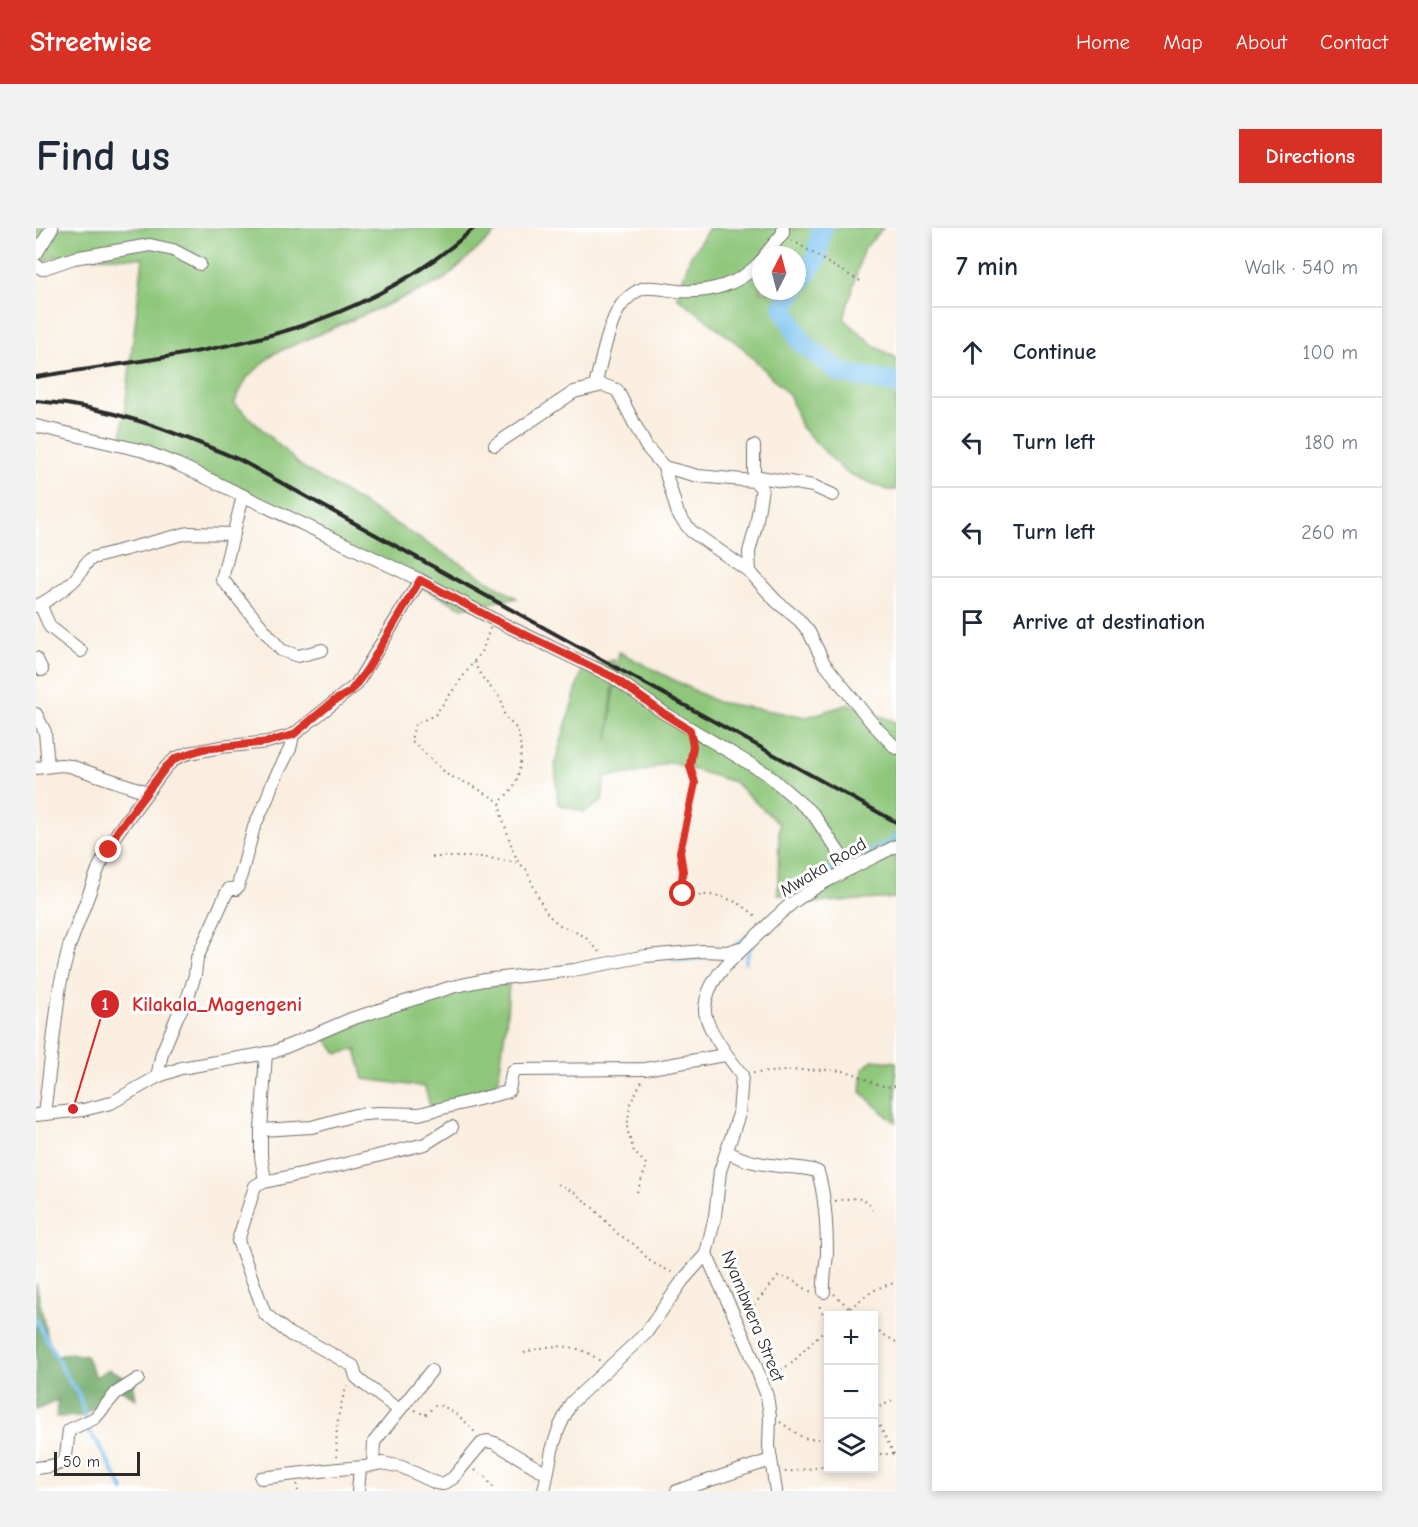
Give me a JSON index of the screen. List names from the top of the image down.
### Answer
{
  "streets": {
    "street": ["Mwaka Road", "Nyambwera Street"]
  },
  "places": ["Kilakala_Magengeni"],
  "scale_bar": "50 m",
  "north": "top",
  "page": {
    "header": "Streetwise",
    "nav": [
      "Home",
      "Map",
      "About",
      "Contact"
    ],
    "buttons": "Directions",
    "title": "Find us",
    "heading": ["7 min", "Walk · 540 m"],
    "list": [
      ["Continue", "100 m"],
      ["Turn left", "180 m"],
      ["Turn left", "260 m"],
      "Arrive at destination"
    ],
    "map_buttons": ["+", "−"],
    "scale": "50 m"
  }
}
